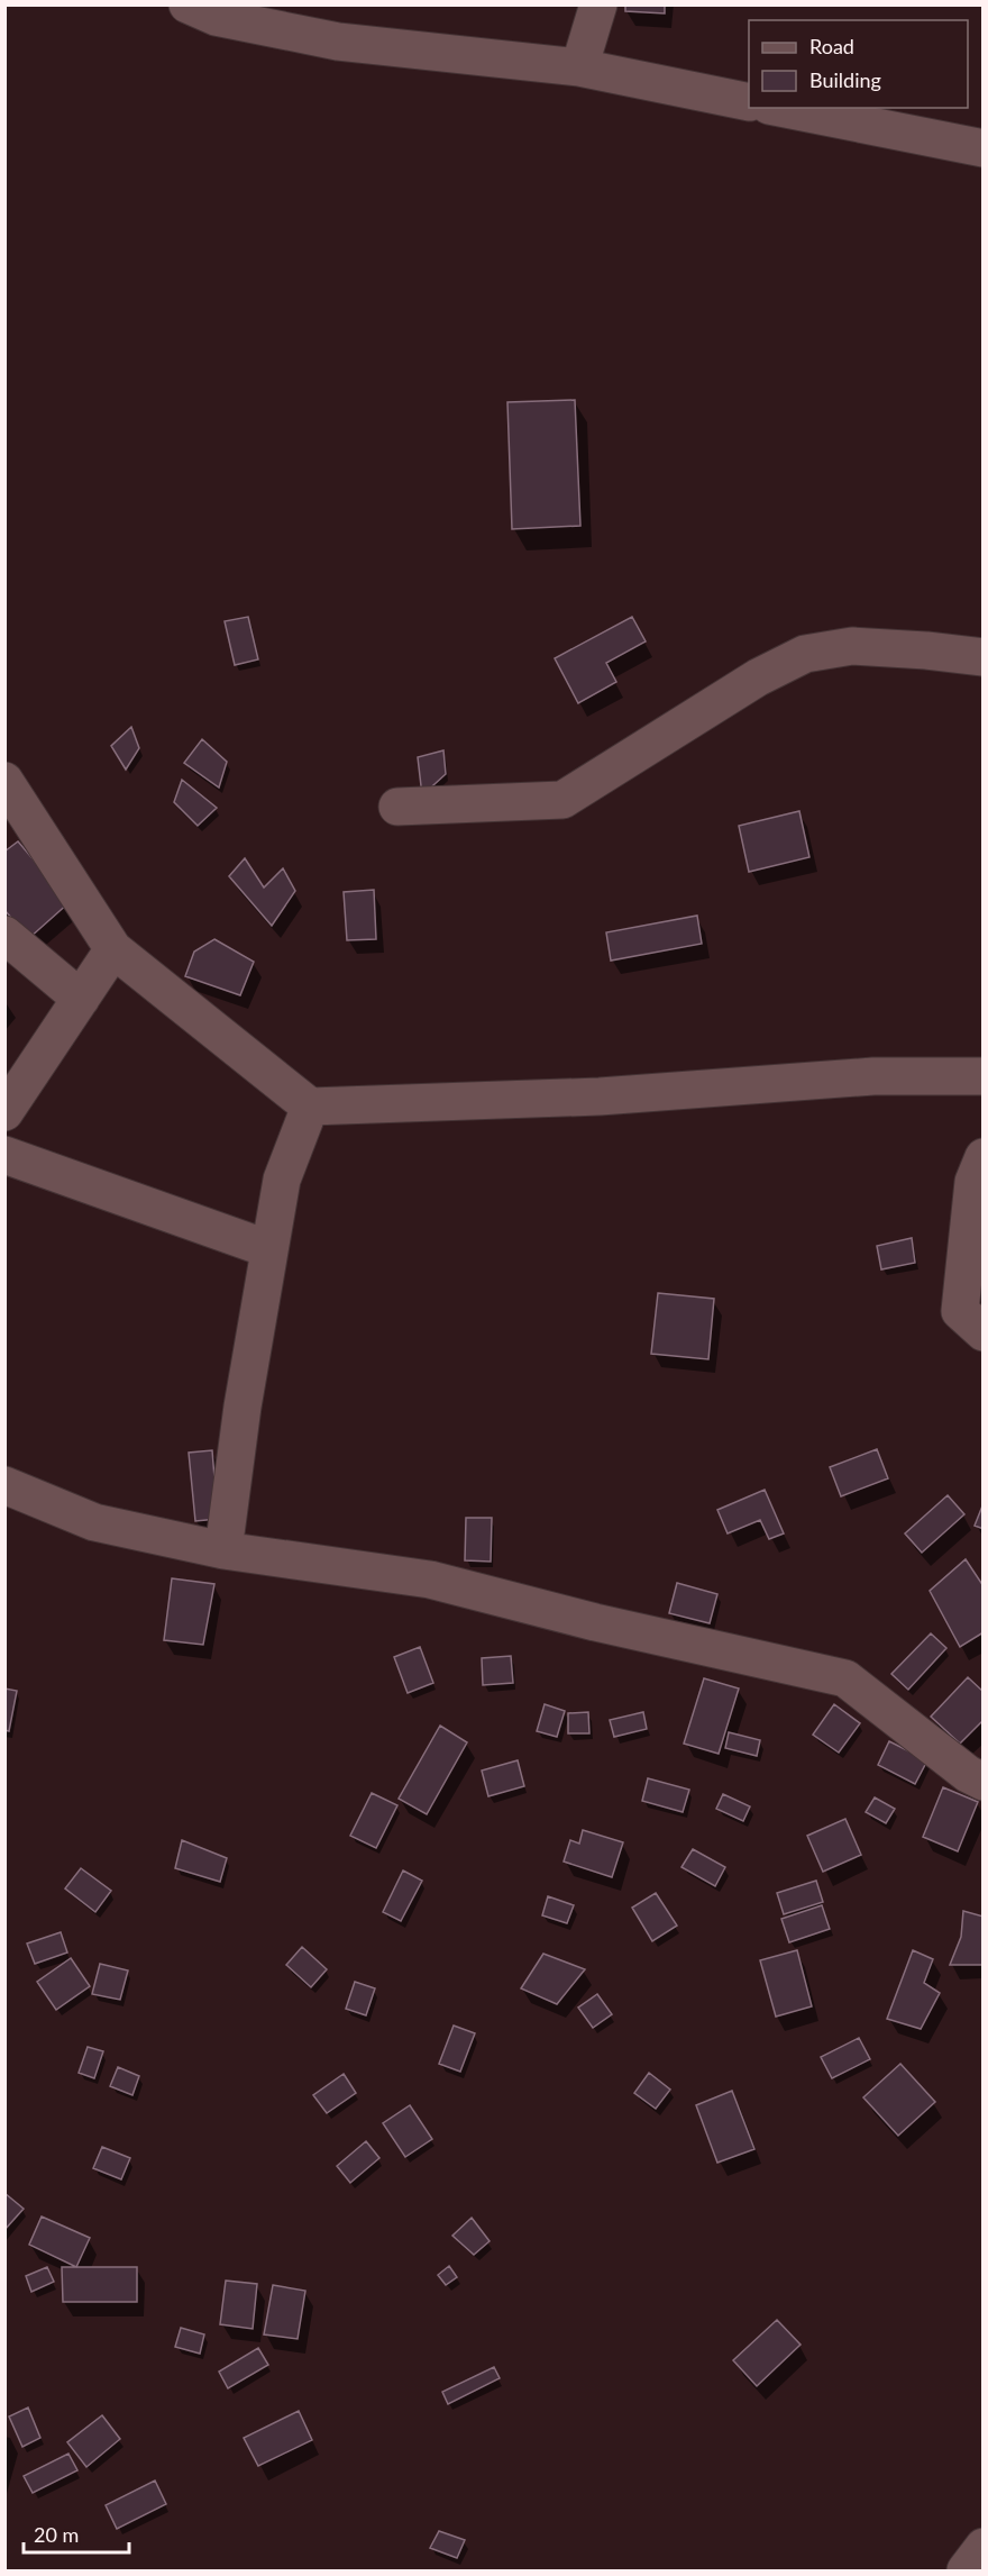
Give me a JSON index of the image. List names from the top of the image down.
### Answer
{
  "legend": ["Road", "Building"],
  "scale_bar": "20 m"
}
